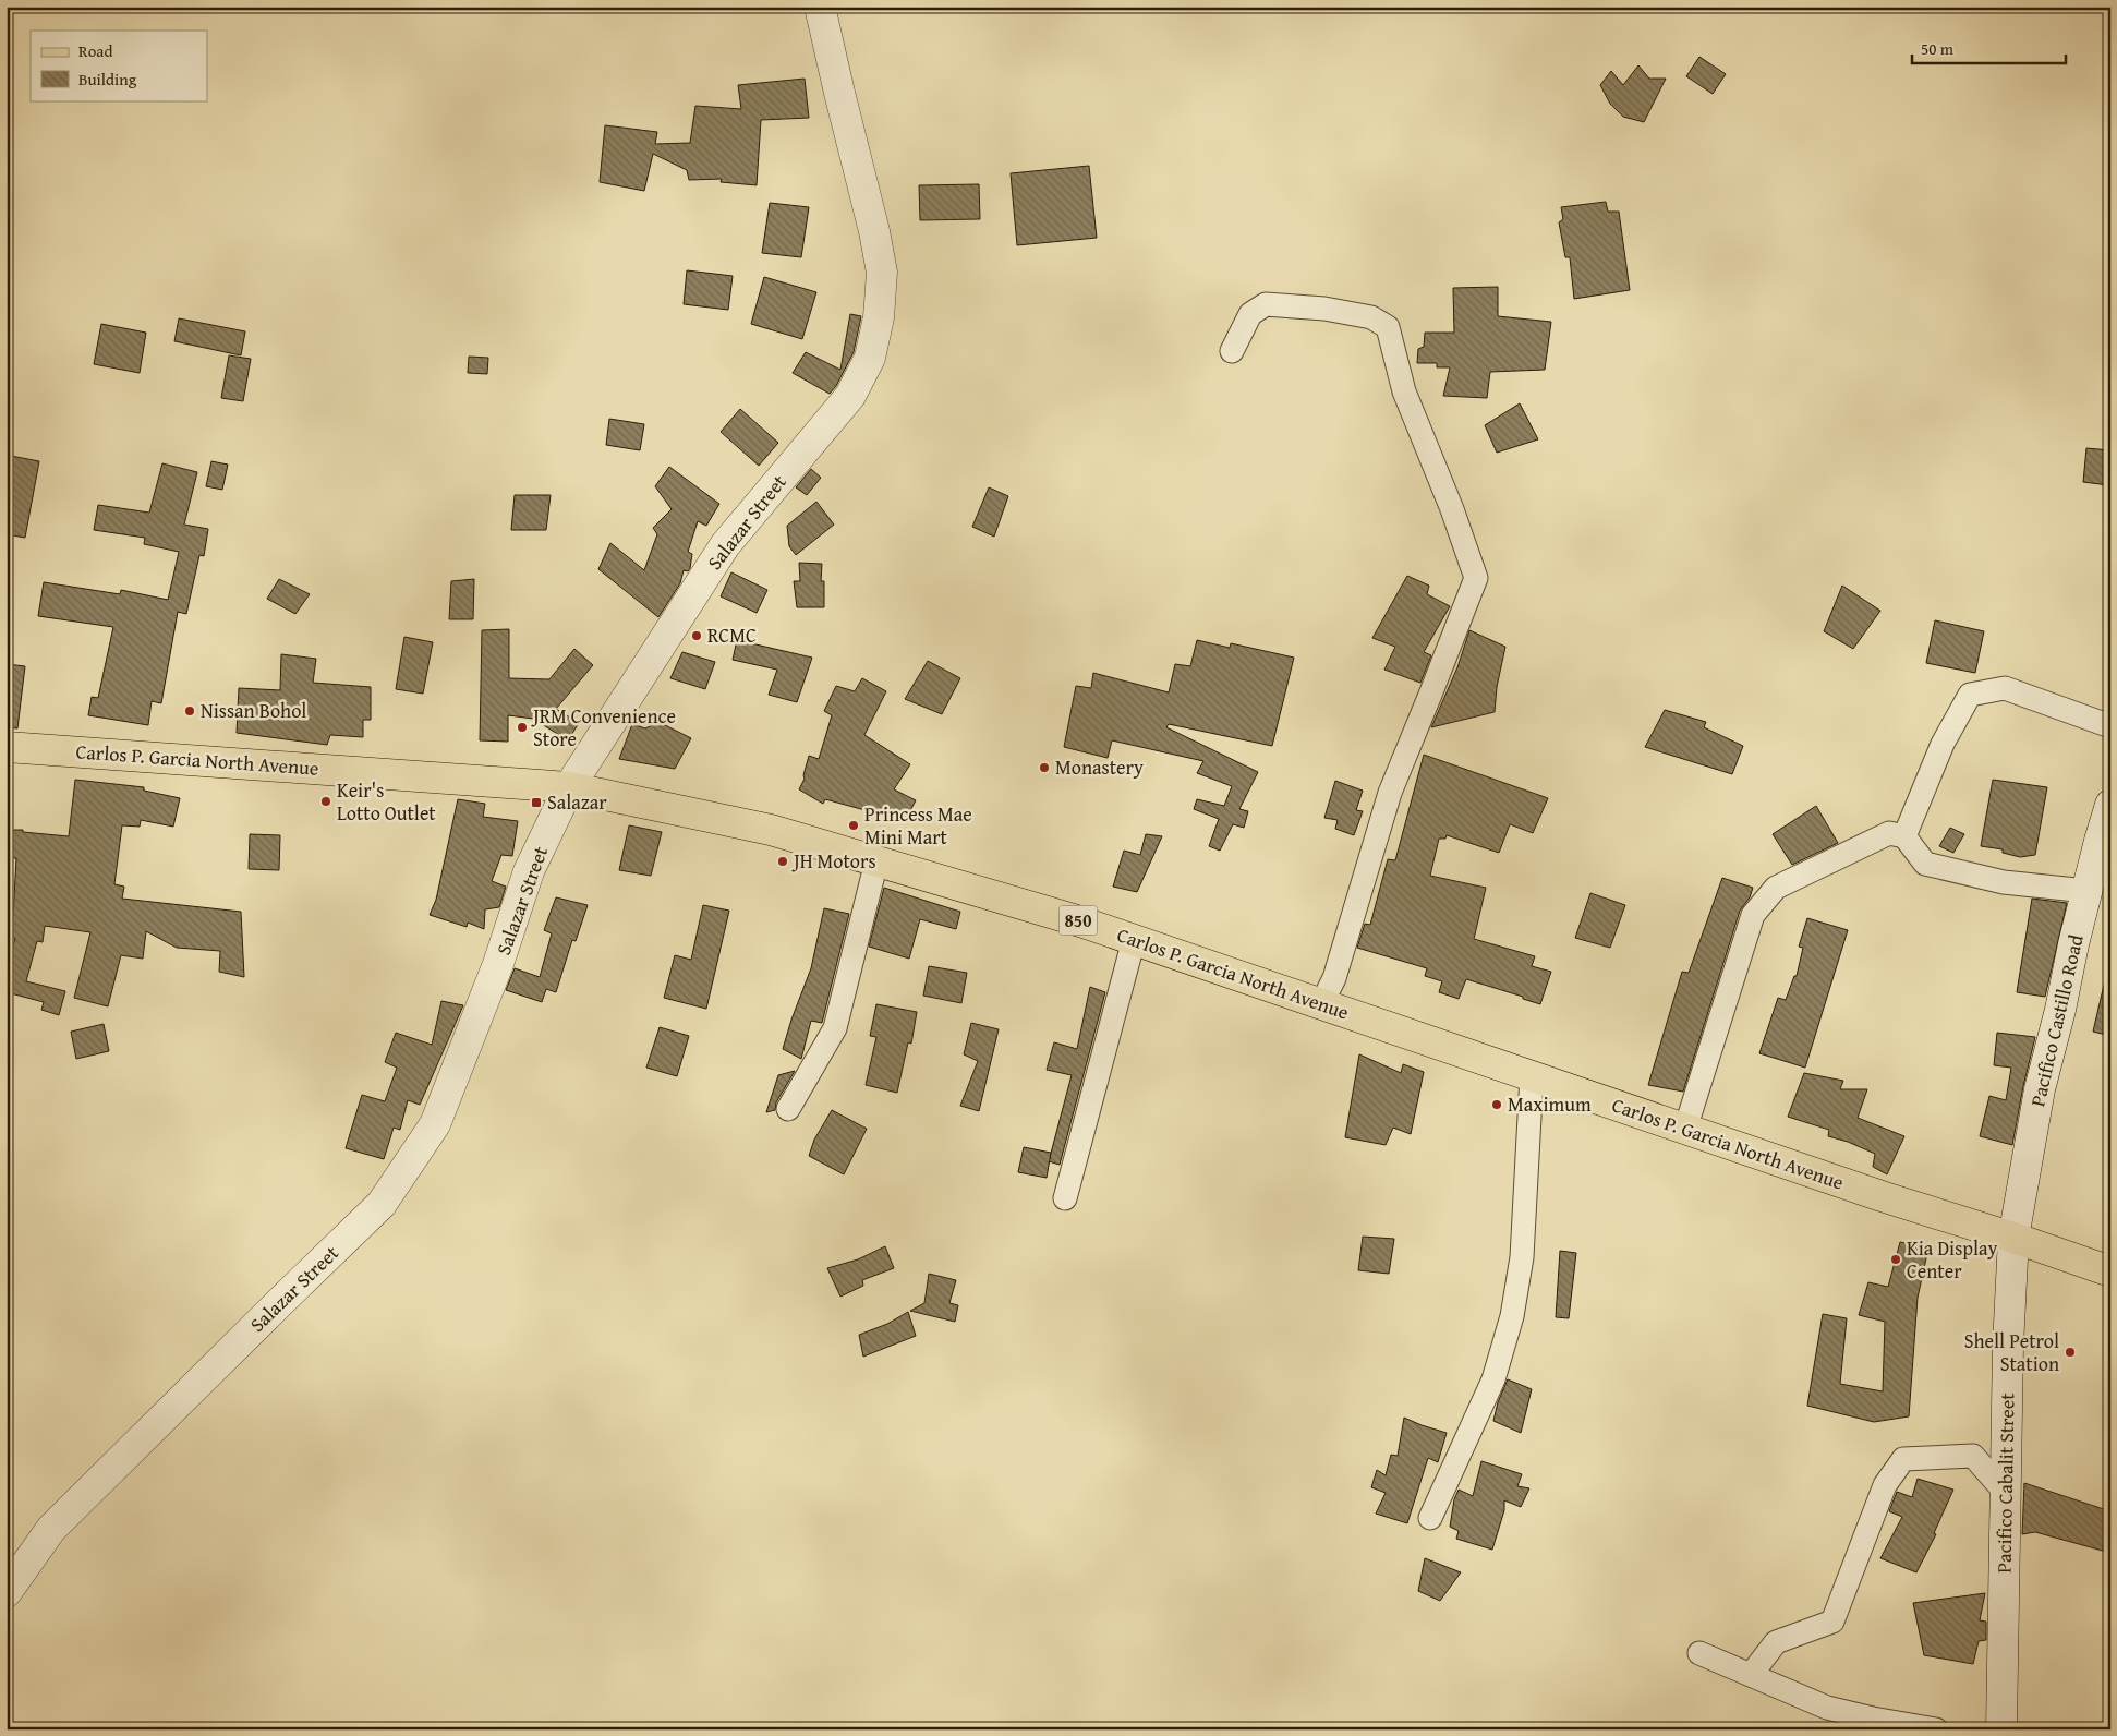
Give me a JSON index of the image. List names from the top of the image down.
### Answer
{
  "streets": {
    "main road": ["Carlos P. Garcia North Avenue", "850"],
    "street": ["Salazar Street", "Pacifico Castillo Road", "Pacifico Cabalit Street"]
  },
  "crossings": [
    ["Salazar Street", "Carlos P. Garcia North Avenue"],
    ["Carlos P. Garcia North Avenue", "Pacifico Castillo Road"],
    ["Carlos P. Garcia North Avenue", "Pacifico Cabalit Street"],
    ["Pacifico Castillo Road", "Pacifico Cabalit Street"]
  ],
  "places": {
    "other": [
      "RCMC",
      "Nissan Bohol",
      "JRM Convenience Store",
      "Monastery",
      "Keir's Lotto Outlet",
      "Princess Mae Mini Mart",
      "JH Motors",
      "Maximum",
      "Kia Display Center",
      "Shell Petrol Station"
    ],
    "transit": ["Salazar"]
  },
  "legend": ["Road", "Building"],
  "scale_bar": "50 m"
}
